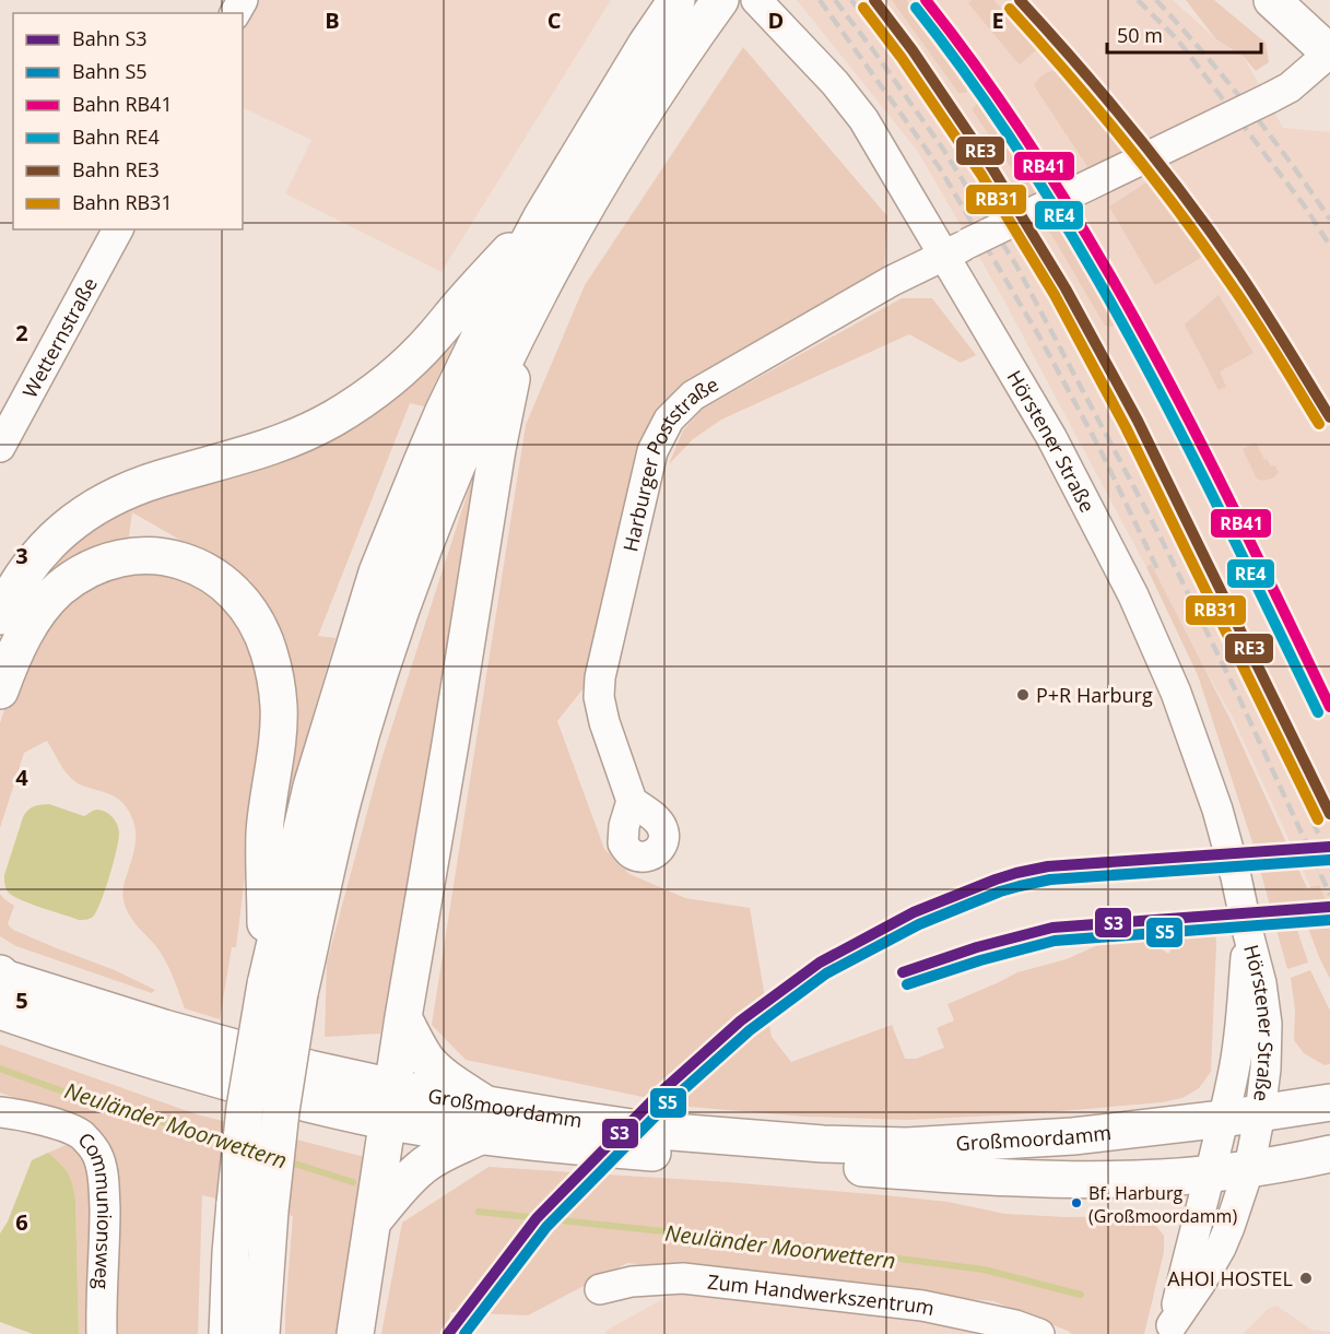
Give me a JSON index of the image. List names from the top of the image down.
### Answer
{
  "streets": {
    "main road": ["Großmoordamm"],
    "street": [
      "Wetternstraße",
      "Hörstener Straße",
      "Harburger Poststraße",
      "Communionsweg",
      "Zum Handwerkszentrum"
    ]
  },
  "crossings": [
    ["Hörstener Straße", "Harburger Poststraße"],
    ["Hörstener Straße", "Großmoordamm"]
  ],
  "water": ["Neuländer Moorwettern"],
  "places": ["P+R Harburg", "Bf. Harburg (Großmoordamm)", "AHOI HOSTEL"],
  "lines": [
    "rail line RB41",
    "rail line RE3",
    "rail line RE4",
    "rail line RB31",
    "rail line S3",
    "rail line S5"
  ],
  "legend": [
    "Bahn S3",
    "Bahn S5",
    "Bahn RB41",
    "Bahn RE4",
    "Bahn RE3",
    "Bahn RB31"
  ],
  "scale_bar": "50 m",
  "grid": {
    "columns": [
      "B",
      "C",
      "D",
      "E"
    ],
    "rows": [
      "2",
      "3",
      "4",
      "5",
      "6"
    ]
  }
}
